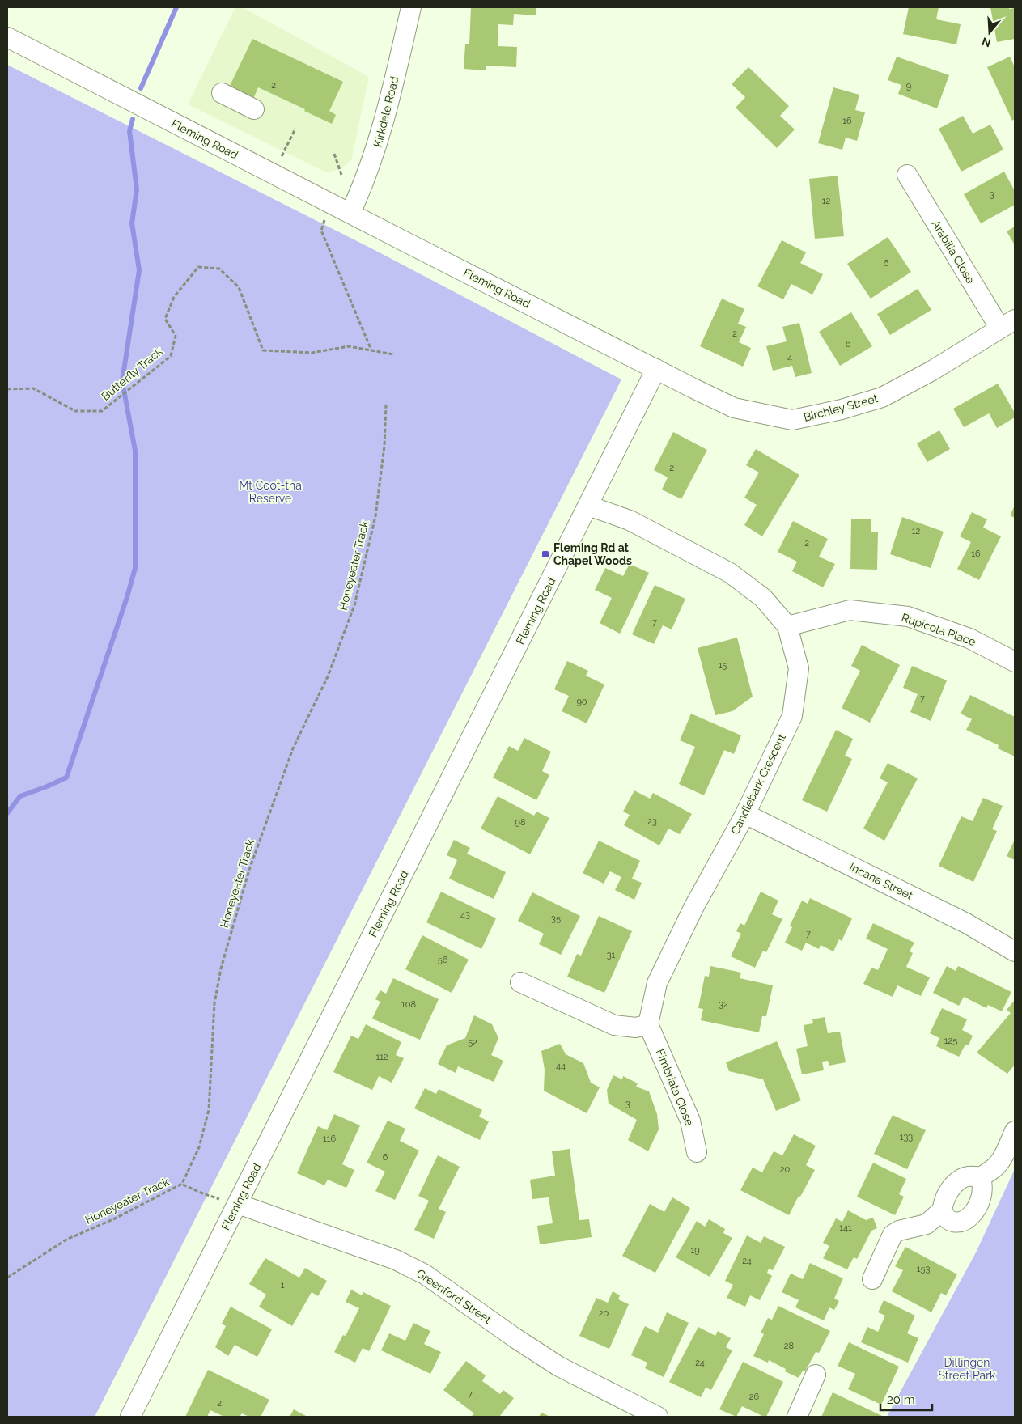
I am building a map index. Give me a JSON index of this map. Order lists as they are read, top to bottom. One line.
{"streets":{"street":["Kirkdale Road","Fleming Road","Arabilia Close","Birchley Street","Rupicola Place","Candlebark Crescent","Incana Street","Fimbriata Close","Greenford Street"],"path":["Butterfly Track","Honeyeater Track"]},"crossings":[["Kirkdale Road","Fleming Road"],["Fleming Road","Birchley Street"],["Fleming Road","Candlebark Crescent"],["Fleming Road","Greenford Street"],["Arabilia Close","Birchley Street"],["Rupicola Place","Candlebark Crescent"],["Candlebark Crescent","Incana Street"],["Candlebark Crescent","Fimbriata Close"]],"parks":["Mt Coot-tha Reserve","Dillingen Street Park"],"places":{"transit":["Fleming Rd at Chapel Woods"]},"house_numbers":["2","9","16","3","12","6","2","6","4","2","12","2","16","7","15","7","90","23","98","43","35","7","31","56","108","32","125","52","112","44","3","133","116","6","20","141","19","24","153","1","20","28","24","7","26","2"],"scale_bar":"20 m","north":"bottom"}
